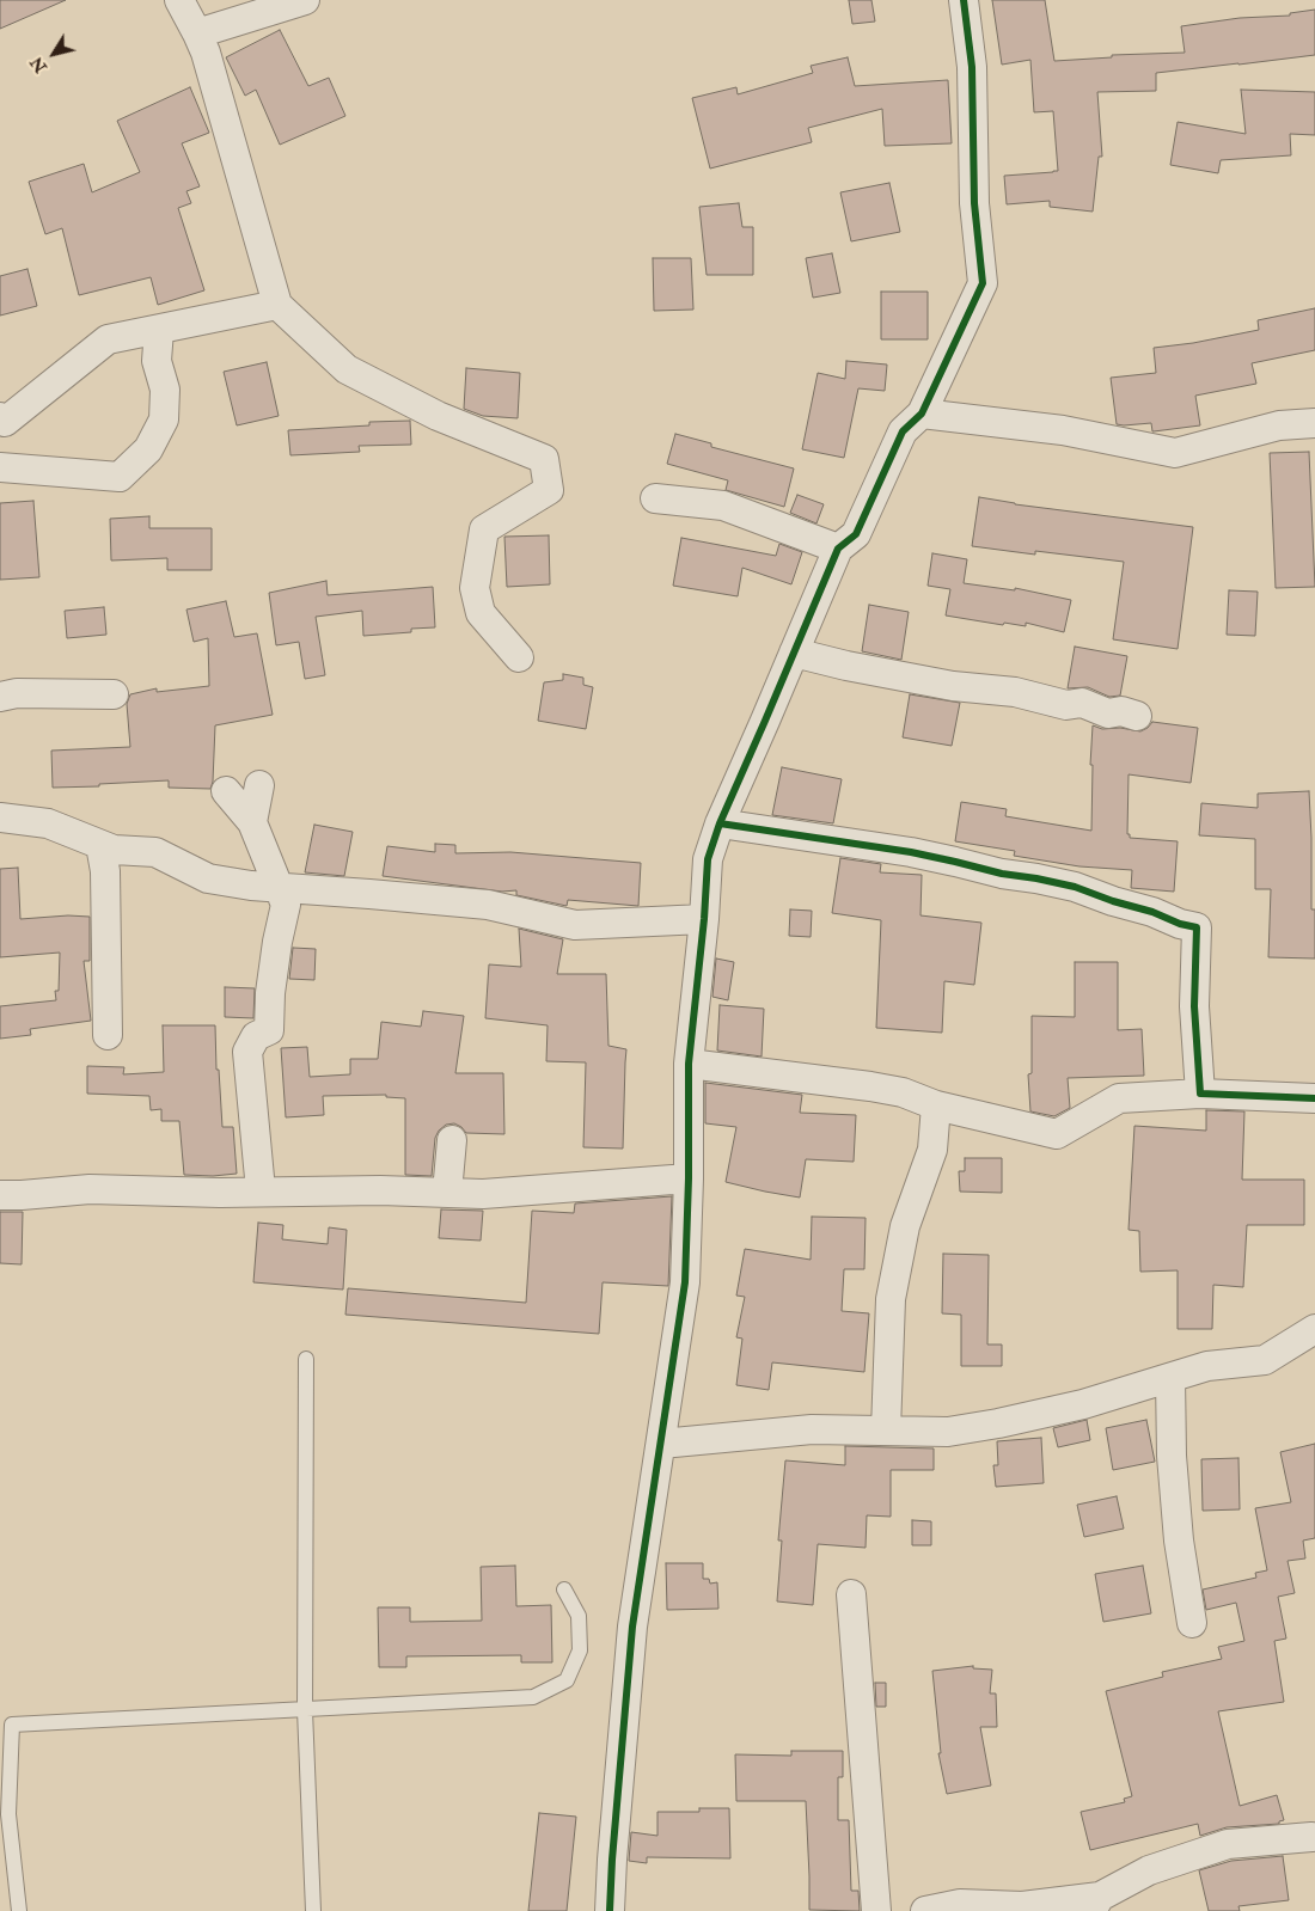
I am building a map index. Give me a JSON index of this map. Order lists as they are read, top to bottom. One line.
{"north":"bottom left"}
